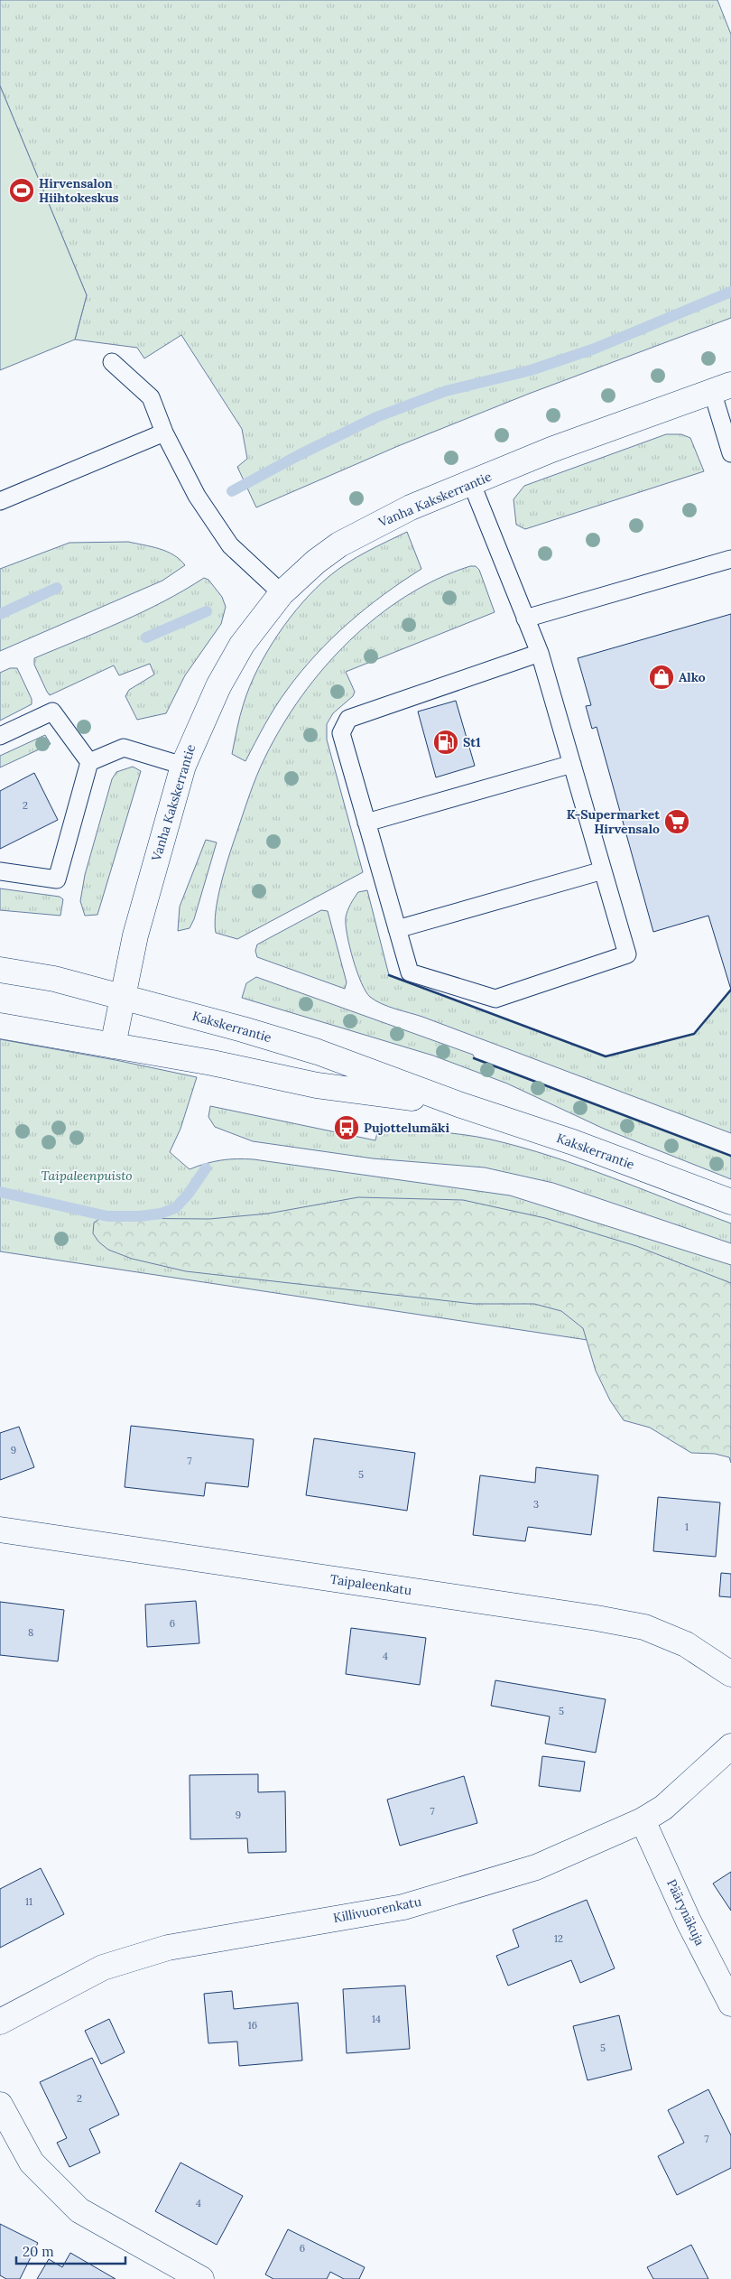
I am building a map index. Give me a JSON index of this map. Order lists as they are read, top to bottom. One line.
{"streets":{"street":["Vanha Kakskerrantie","Kakskerrantie","Taipaleenkatu","Killivuorenkatu","Päärynäkuja"]},"crossings":[["Vanha Kakskerrantie","Kakskerrantie"],["Killivuorenkatu","Päärynäkuja"]],"parks":["Taipaleenpuisto"],"places":{"sports":["Hirvensalon Hiihtokeskus"],"shop":["Alko"],"fuel station":["St1"],"supermarket":["K-Supermarket Hirvensalo"],"bus stop":["Pujottelumäki"]},"house_numbers":["2","9","7","5","3","1","6","8","4","5","7","9","11","12","14","16","5","2","7","4","6"],"scale_bar":"20 m"}
